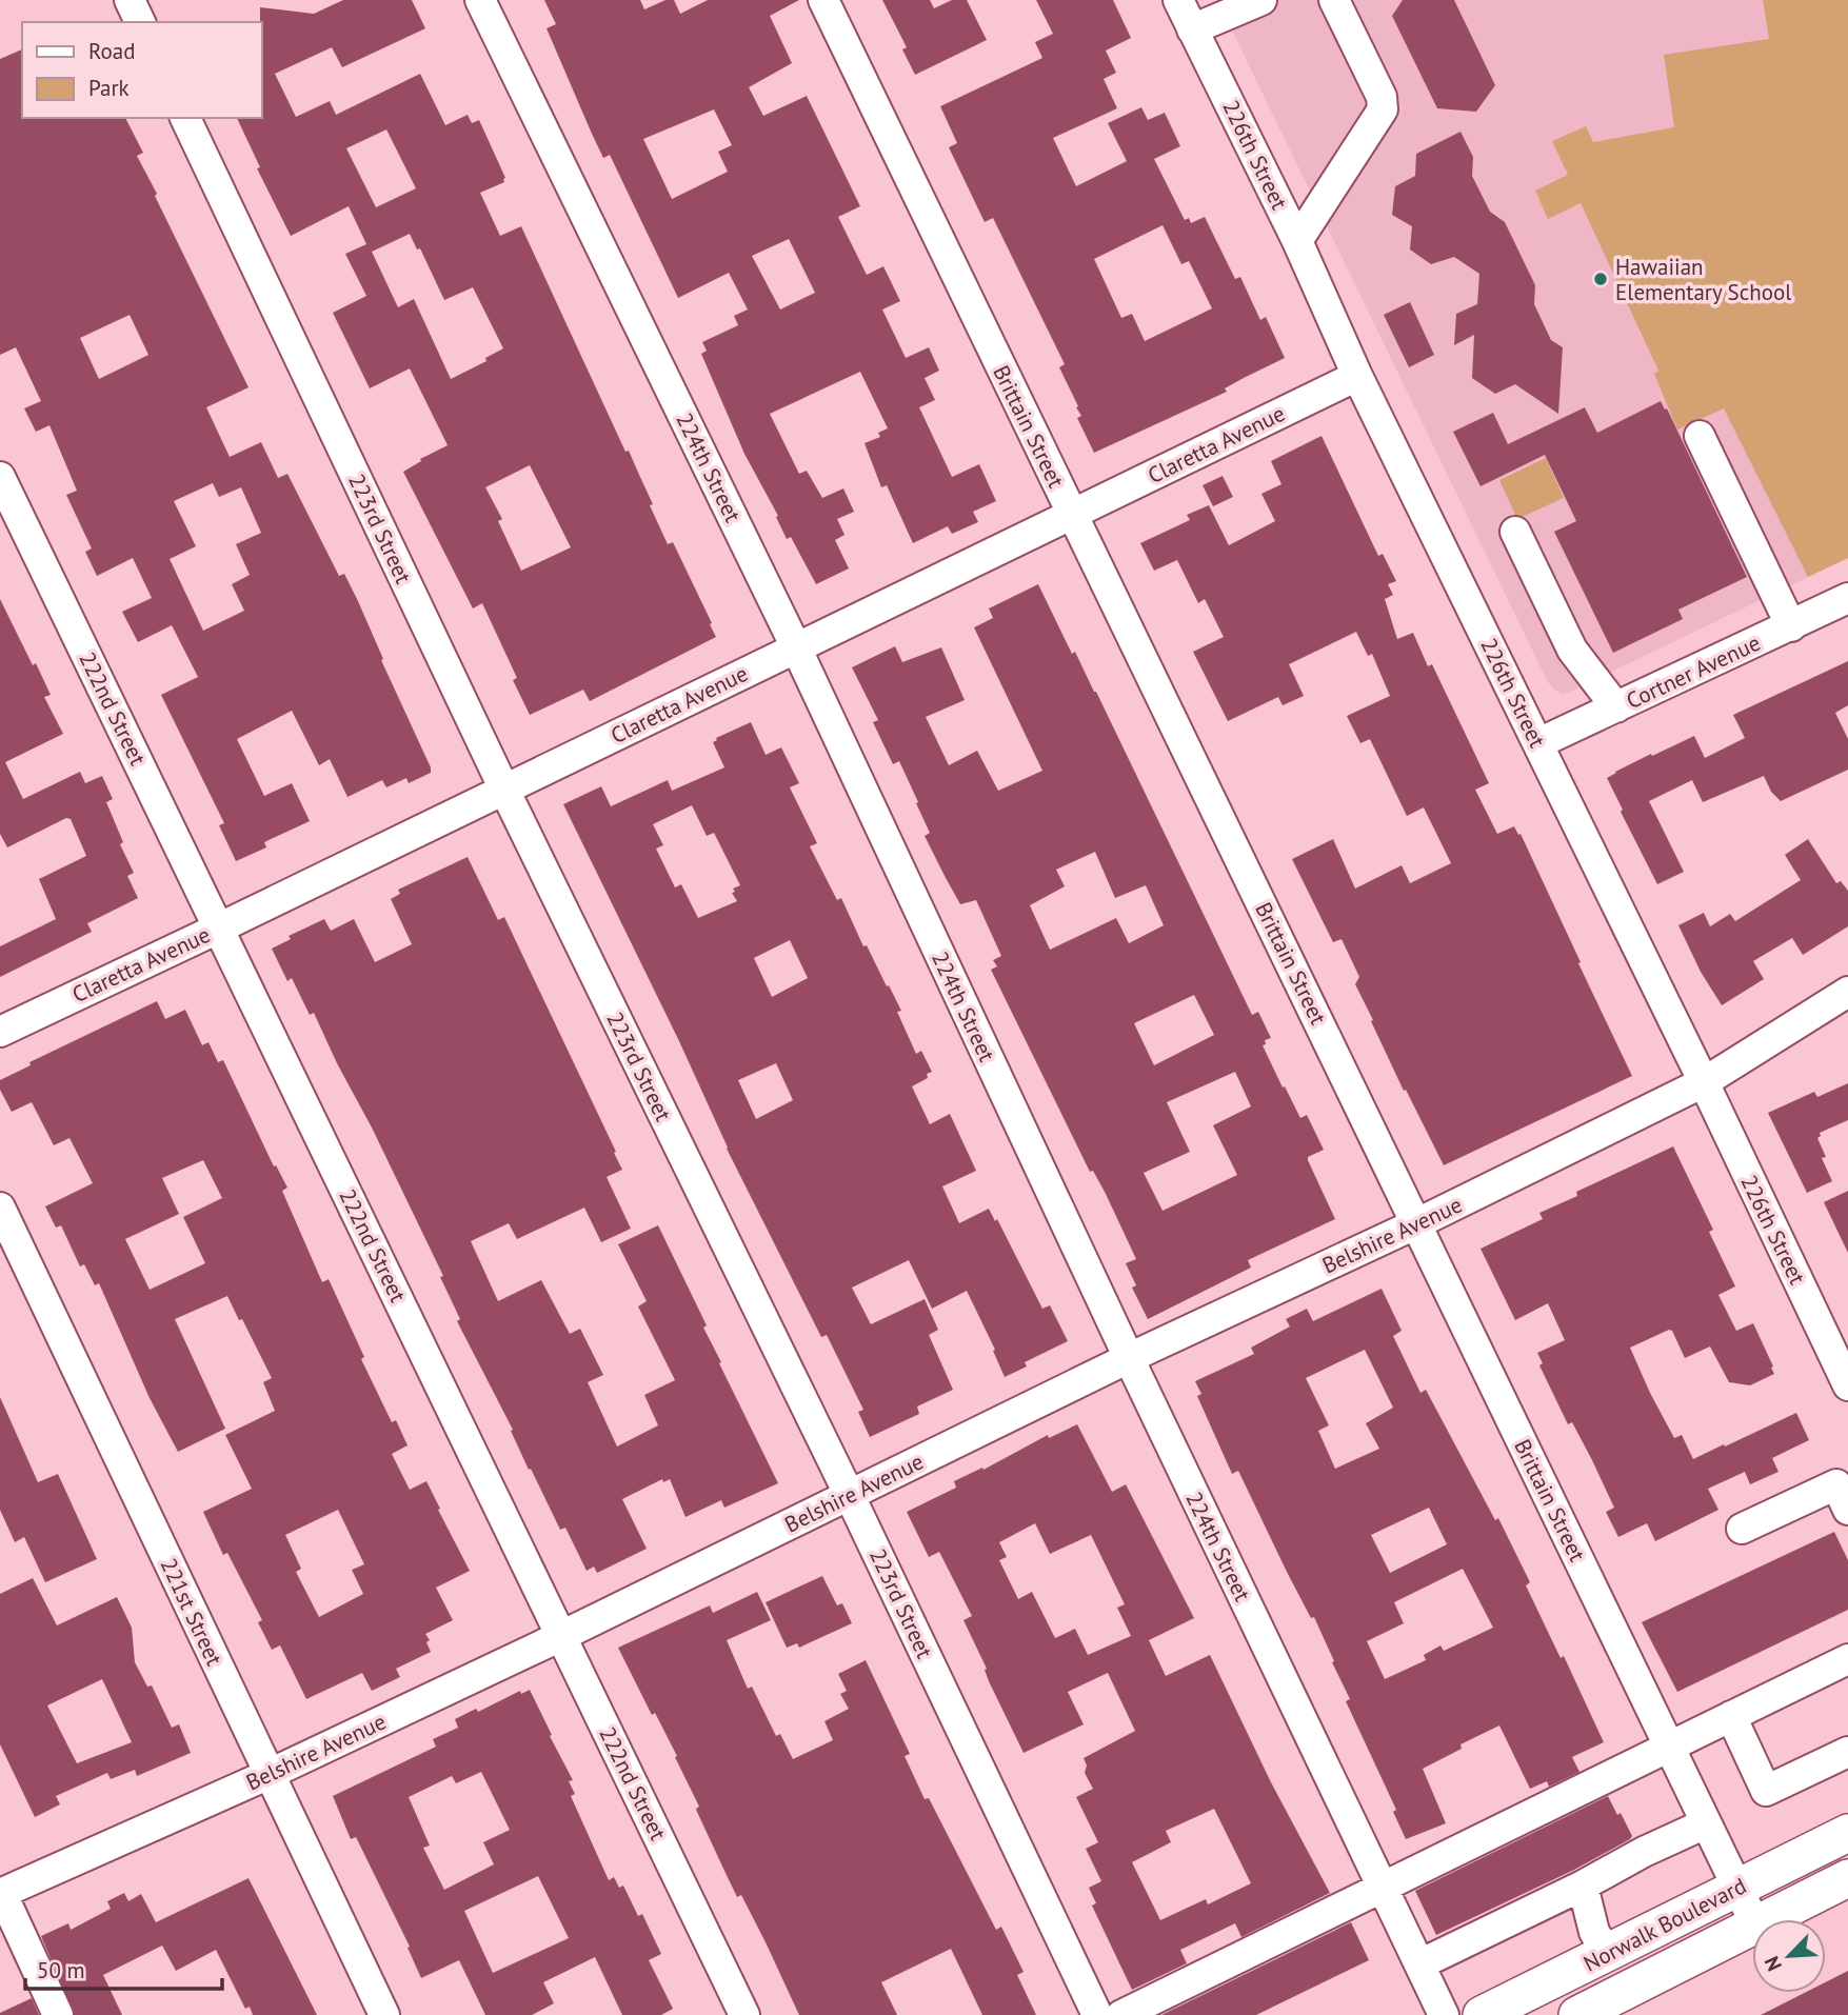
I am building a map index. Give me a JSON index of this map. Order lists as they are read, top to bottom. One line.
{"streets":{"main road":["Norwalk Boulevard"],"street":["226th Street","Brittain Street","Claretta Avenue","224th Street","223rd Street","Cortner Avenue","222nd Street","Belshire Avenue","221st Street"]},"crossings":[["226th Street","Claretta Avenue"],["226th Street","Cortner Avenue"],["226th Street","Belshire Avenue"],["Brittain Street","Claretta Avenue"],["Brittain Street","Belshire Avenue"],["Brittain Street","Norwalk Boulevard"],["Claretta Avenue","224th Street"],["Claretta Avenue","223rd Street"],["Claretta Avenue","222nd Street"],["224th Street","Belshire Avenue"],["223rd Street","Belshire Avenue"],["222nd Street","Belshire Avenue"],["Belshire Avenue","221st Street"]],"places":["Hawaiian Elementary School"],"legend":["Road","Park"],"scale_bar":"50 m","north":"bottom left"}
